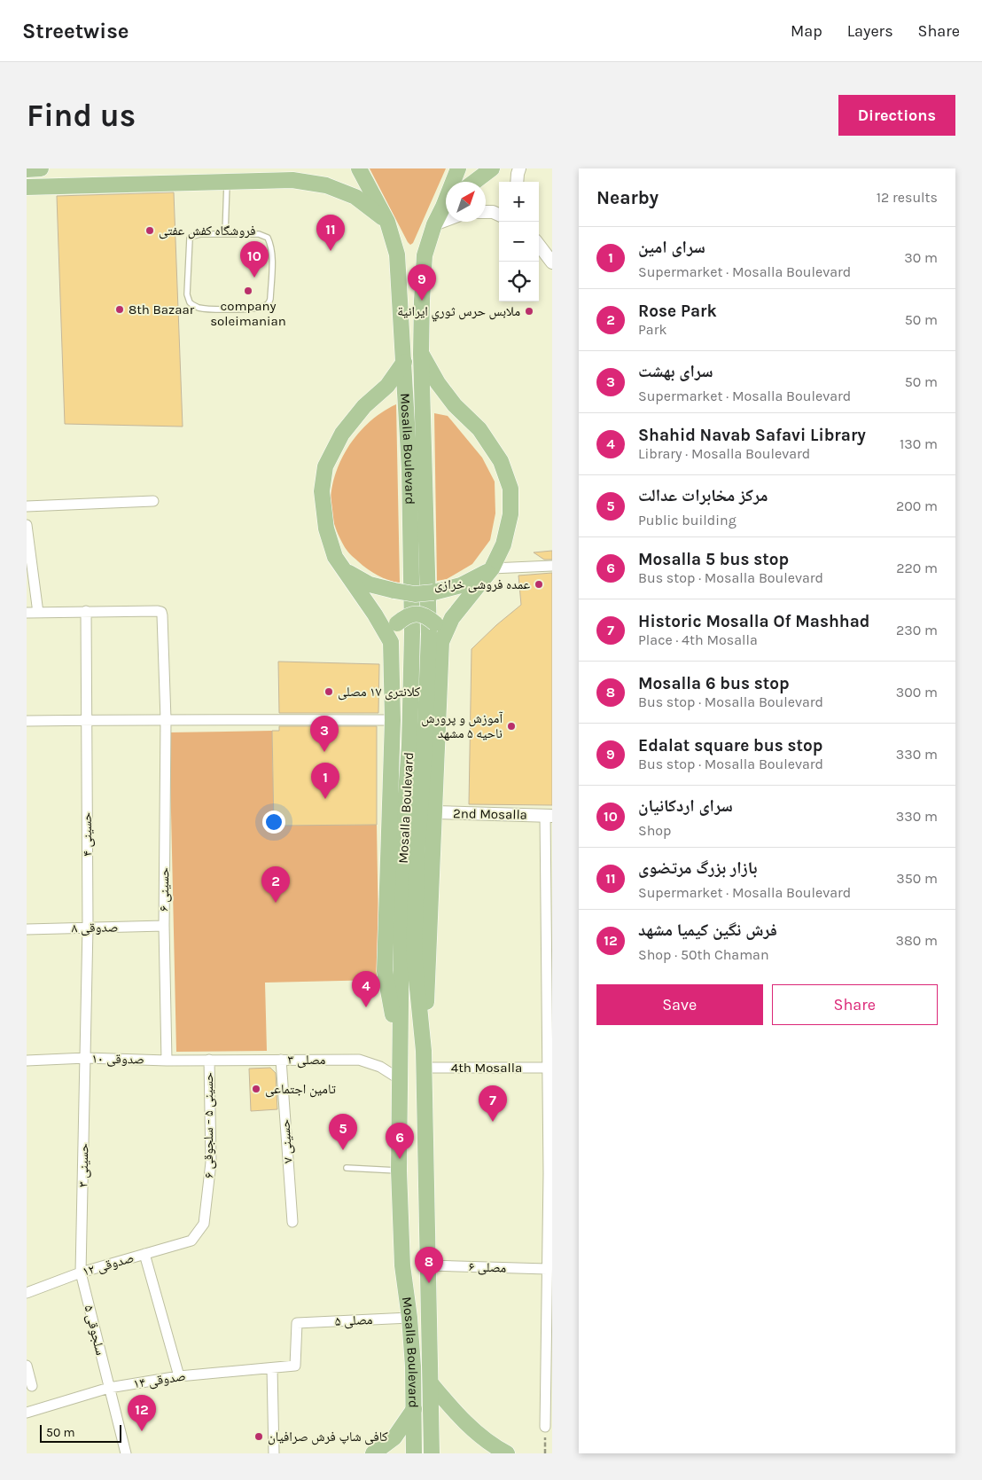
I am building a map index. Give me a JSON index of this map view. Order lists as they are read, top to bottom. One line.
{"streets":{"main road":["Mosalla Boulevard"],"street":["2nd Mosalla","حسینی ۴","حسینی ۶","صدوقی ۸","صدوقی ۱۰","مصلی ۳","4th Mosalla","حسینی ۵ - سلجوقی ۶","حسینی ۷","حسینی ۳","صدوقی ۱۲","مصلی ۶","مصلی ۵","سلجوقی ۵","صدوقی ۱۴"]},"crossings":[["Mosalla Boulevard","مصلی ۳"],["Mosalla Boulevard","4th Mosalla"],["Mosalla Boulevard","مصلی ۶"],["Mosalla Boulevard","مصلی ۵"],["حسینی ۴","حسینی ۶"],["حسینی ۴","صدوقی ۸"],["حسینی ۴","صدوقی ۱۰"],["حسینی ۴","حسینی ۳"],["حسینی ۶","صدوقی ۸"],["حسینی ۶","صدوقی ۱۰"],["صدوقی ۱۰","مصلی ۳"],["صدوقی ۱۰","حسینی ۵ - سلجوقی ۶"],["صدوقی ۱۰","حسینی ۳"],["مصلی ۳","حسینی ۵ - سلجوقی ۶"],["مصلی ۳","حسینی ۷"],["حسینی ۵ - سلجوقی ۶","صدوقی ۱۲"],["حسینی ۳","صدوقی ۱۲"],["حسینی ۳","سلجوقی ۵"],["صدوقی ۱۲","سلجوقی ۵"],["مصلی ۵","صدوقی ۱۴"],["سلجوقی ۵","صدوقی ۱۴"]],"places":["فروشگاه کفش عفتی","company soleimanian","8th Bazaar","ملابس حرس ثوري ايرانية","عمده فروشی خرازی","کلانتری ۱۷ مصلی","آموزش و پرورش ناحیه ۵ مشهد","تامین اجتماعی","کافی شاپ فرش صرافیان"],"scale_bar":"50 m","north":"top right","page":{"header":"Streetwise","nav":["Map","Layers","Share"],"buttons":["Directions",["Save","Share"]],"title":"Find us","heading":["Nearby","12 results"],"map_buttons":["+","−"],"pins":["11","10","9","3","1","2","4","7","5","6","8","12"],"list":[{"mark":"1","name":"سرای امین","note":"Supermarket · Mosalla Boulevard","value":"30 m"},{"mark":"2","name":"Rose Park","note":"Park","value":"50 m"},{"mark":"3","name":"سرای بهشت","note":"Supermarket · Mosalla Boulevard","value":"50 m"},{"mark":"4","name":"Shahid Navab Safavi Library","note":"Library · Mosalla Boulevard","value":"130 m"},{"mark":"5","name":"مرکز مخابرات عدالت","note":"Public building","value":"200 m"},{"mark":"6","name":"Mosalla 5 bus stop","note":"Bus stop · Mosalla Boulevard","value":"220 m"},{"mark":"7","name":"Historic Mosalla Of Mashhad","note":"Place · 4th Mosalla","value":"230 m"},{"mark":"8","name":"Mosalla 6 bus stop","note":"Bus stop · Mosalla Boulevard","value":"300 m"},{"mark":"9","name":"Edalat square bus stop","note":"Bus stop · Mosalla Boulevard","value":"330 m"},{"mark":"10","name":"سرای اردکانیان","note":"Shop","value":"330 m"},{"mark":"11","name":"بازار بزرگ مرتضوی","note":"Supermarket · Mosalla Boulevard","value":"350 m"},{"mark":"12","name":"فرش نگین کیمیا مشهد","note":"Shop · 50th Chaman","value":"380 m"}],"scale":"50 m"}}
